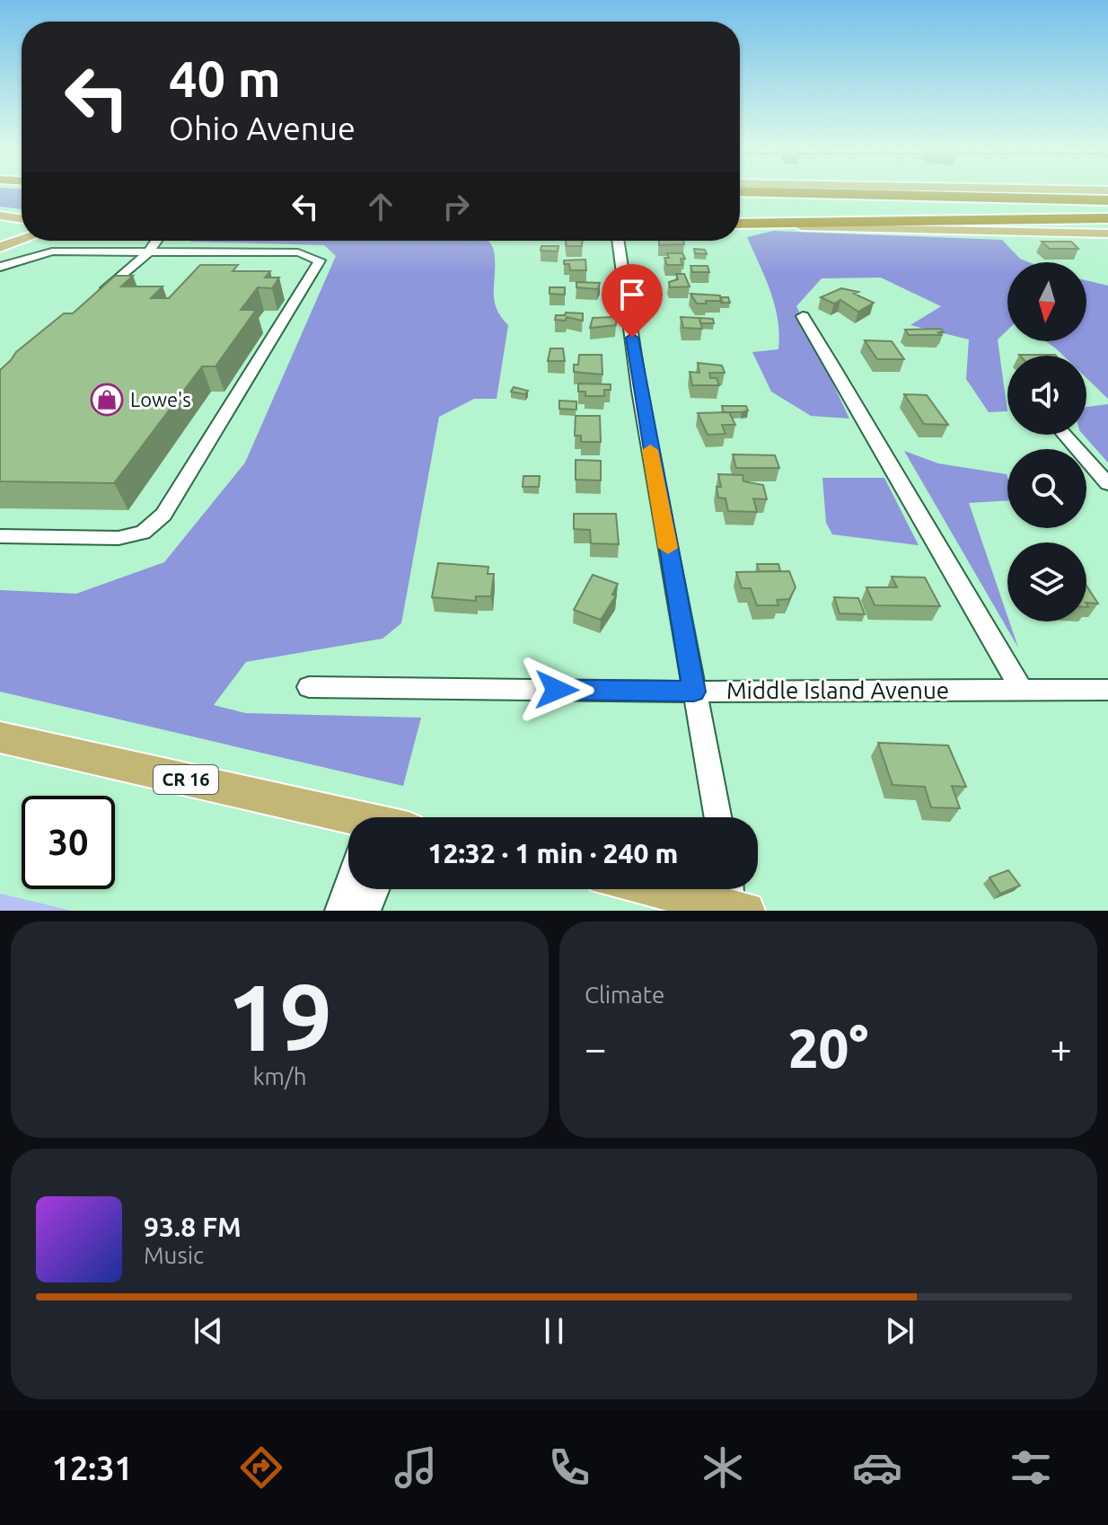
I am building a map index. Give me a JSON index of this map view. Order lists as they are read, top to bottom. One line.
{"streets":{"main road":["CR 16"],"street":["Middle Island Avenue"]},"places":{"shop":["Lowe's"]},"north":"bottom","page":{"turn":["40 m","Ohio Avenue"],"limit":"30","trip":"12:32 · 1 min · 240 m","tile":[["19","km/h"],"Climate"],"heat":["−","20°","+"],"song":["93.8 FM","Music"],"tabs":"12:31"}}
